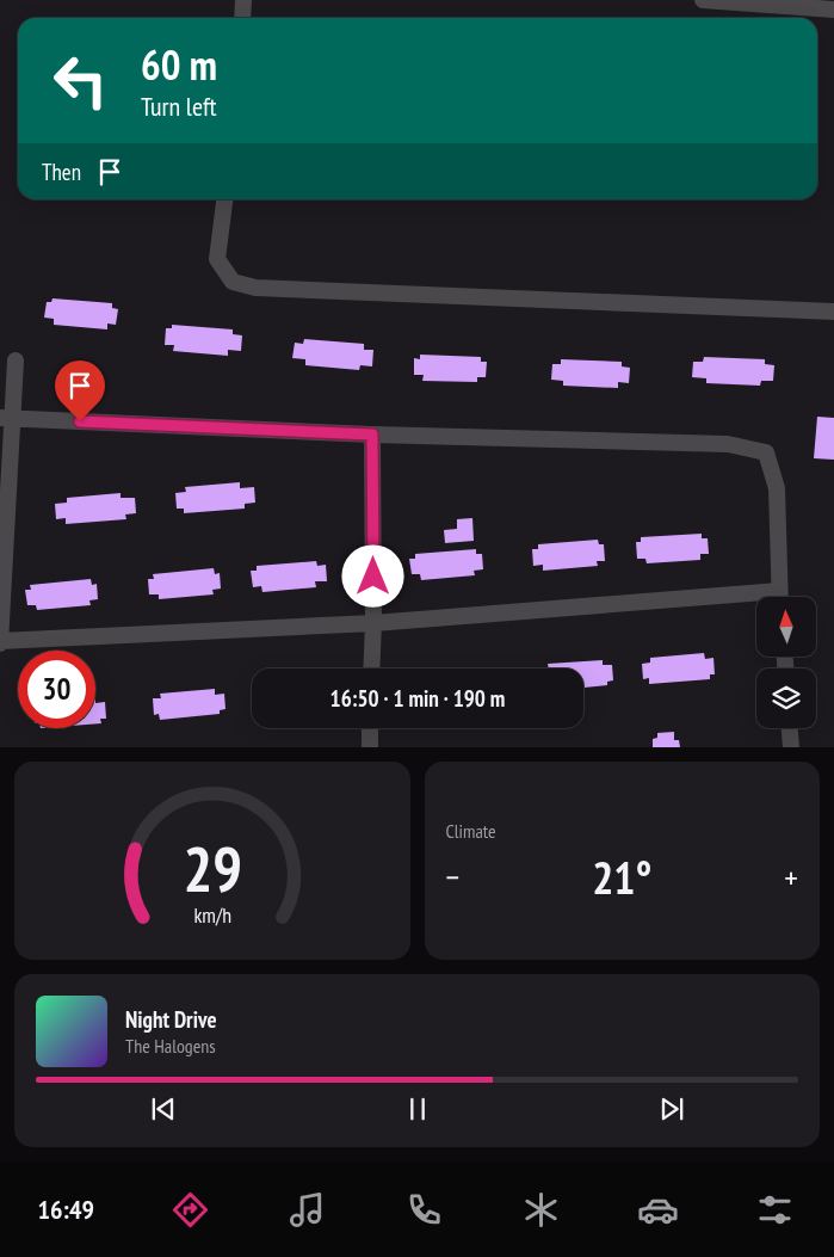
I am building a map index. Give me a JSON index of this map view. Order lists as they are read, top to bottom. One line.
{"north":"top","page":{"turn":["60 m","Turn left"],"then":"Then","limit":"30","trip":"16:50 · 1 min · 190 m","tile":"Climate","heat":["−","21°","+"],"song":["Night Drive","The Halogens"],"tabs":"16:49","gauge":["29","km/h"]}}
